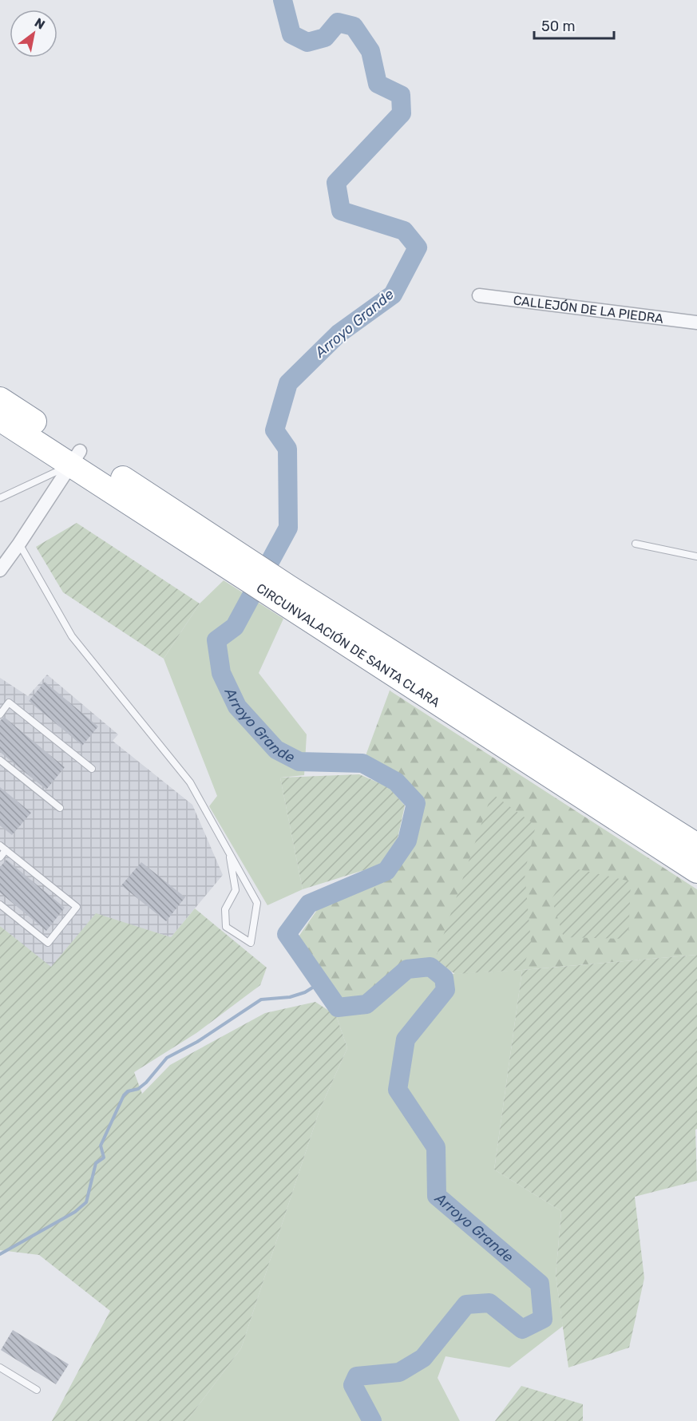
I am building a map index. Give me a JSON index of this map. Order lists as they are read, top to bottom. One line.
{"streets":{"highway":["CIRCUNVALACIÓN DE SANTA CLARA"],"street":["CALLEJÓN DE LA PIEDRA"]},"water":["Arroyo Grande"],"scale_bar":"50 m","north":"top right"}
